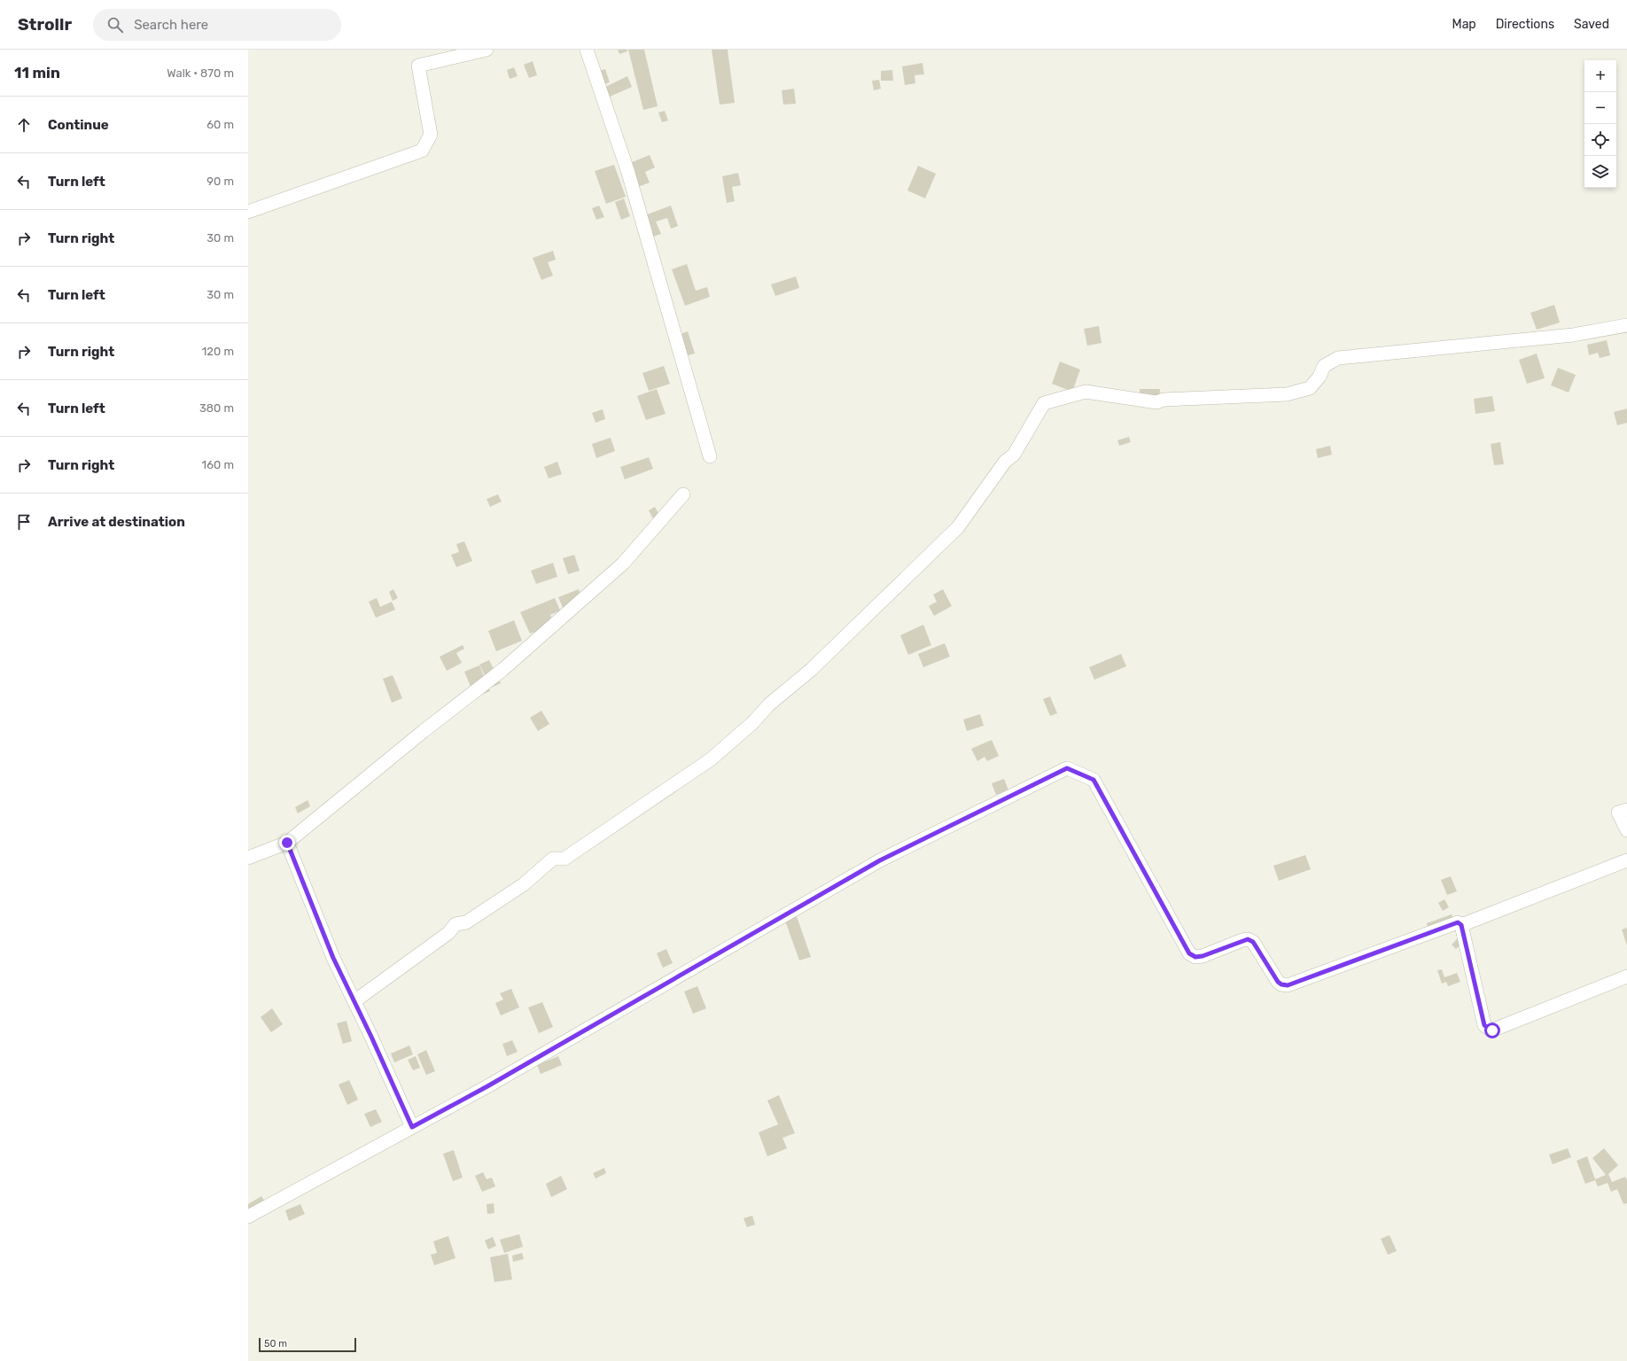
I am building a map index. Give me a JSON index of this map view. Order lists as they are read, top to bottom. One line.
{"scale_bar":"50 m","page":{"header":"Strollr","search":"Search here","nav":["Map","Directions","Saved"],"heading":["11 min","Walk · 870 m"],"map_buttons":["+","−"],"list":[["Continue","60 m"],["Turn left","90 m"],["Turn right","30 m"],["Turn left","30 m"],["Turn right","120 m"],["Turn left","380 m"],["Turn right","160 m"],"Arrive at destination"],"scale":"50 m"}}
